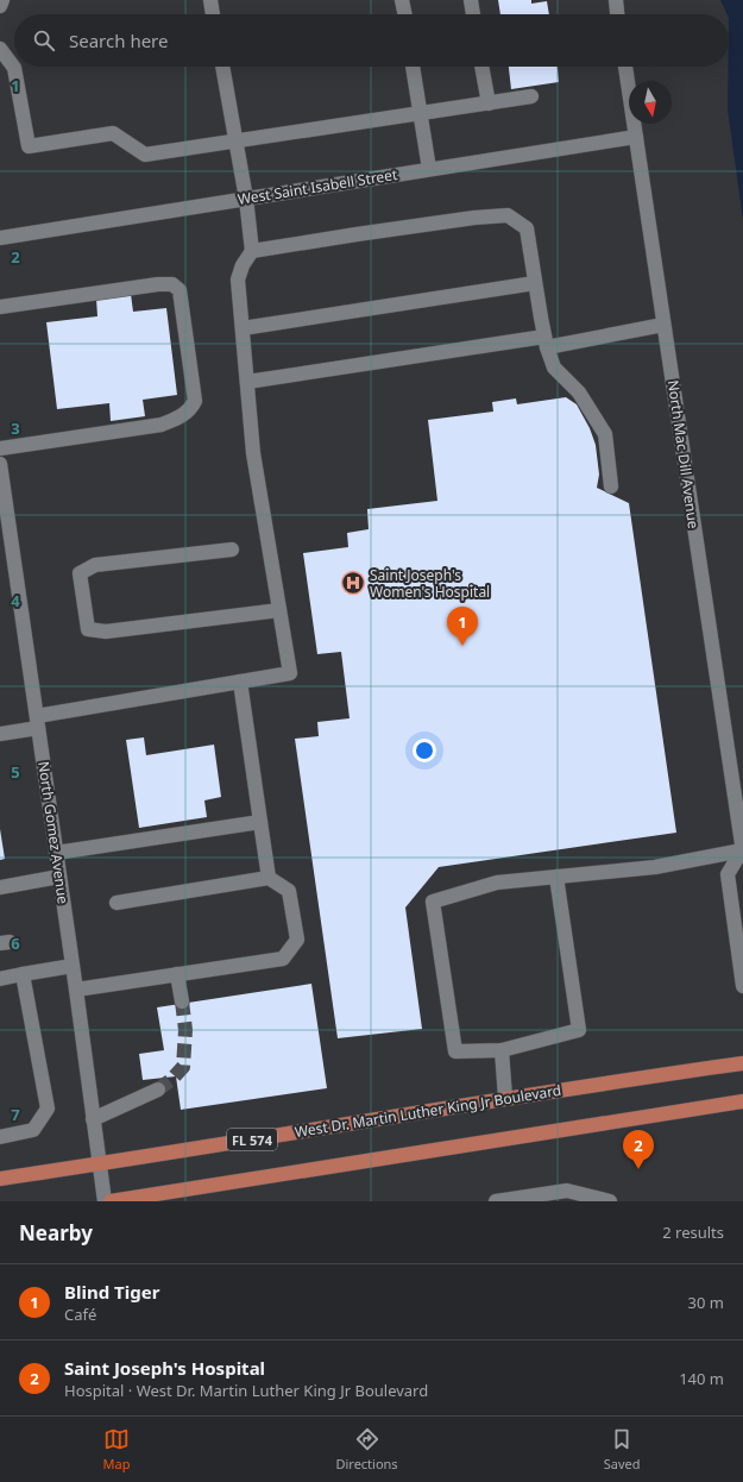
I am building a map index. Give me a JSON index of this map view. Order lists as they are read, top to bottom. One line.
{"streets":{"main road":["West Dr. Martin Luther King Jr Boulevard","FL 574"],"street":["West Saint Isabell Street","North Mac Dill Avenue","North Gomez Avenue"]},"crossings":[["West Saint Isabell Street","North Mac Dill Avenue"],["North Gomez Avenue","West Dr. Martin Luther King Jr Boulevard"]],"places":{"hospital":["Saint Joseph's Women's Hospital"]},"north":"bottom","page":{"search":"Search here","pins":["1","2"],"heading":["Nearby","2 results"],"list":[{"mark":"1","name":"Blind Tiger","note":"Café","value":"30 m"},{"mark":"2","name":"Saint Joseph's Hospital","note":"Hospital · West Dr. Martin Luther King Jr Boulevard","value":"140 m"}],"nav":["Map","Directions","Saved"]},"grid":{"rows":["1","2","3","4","5","6","7"]}}
